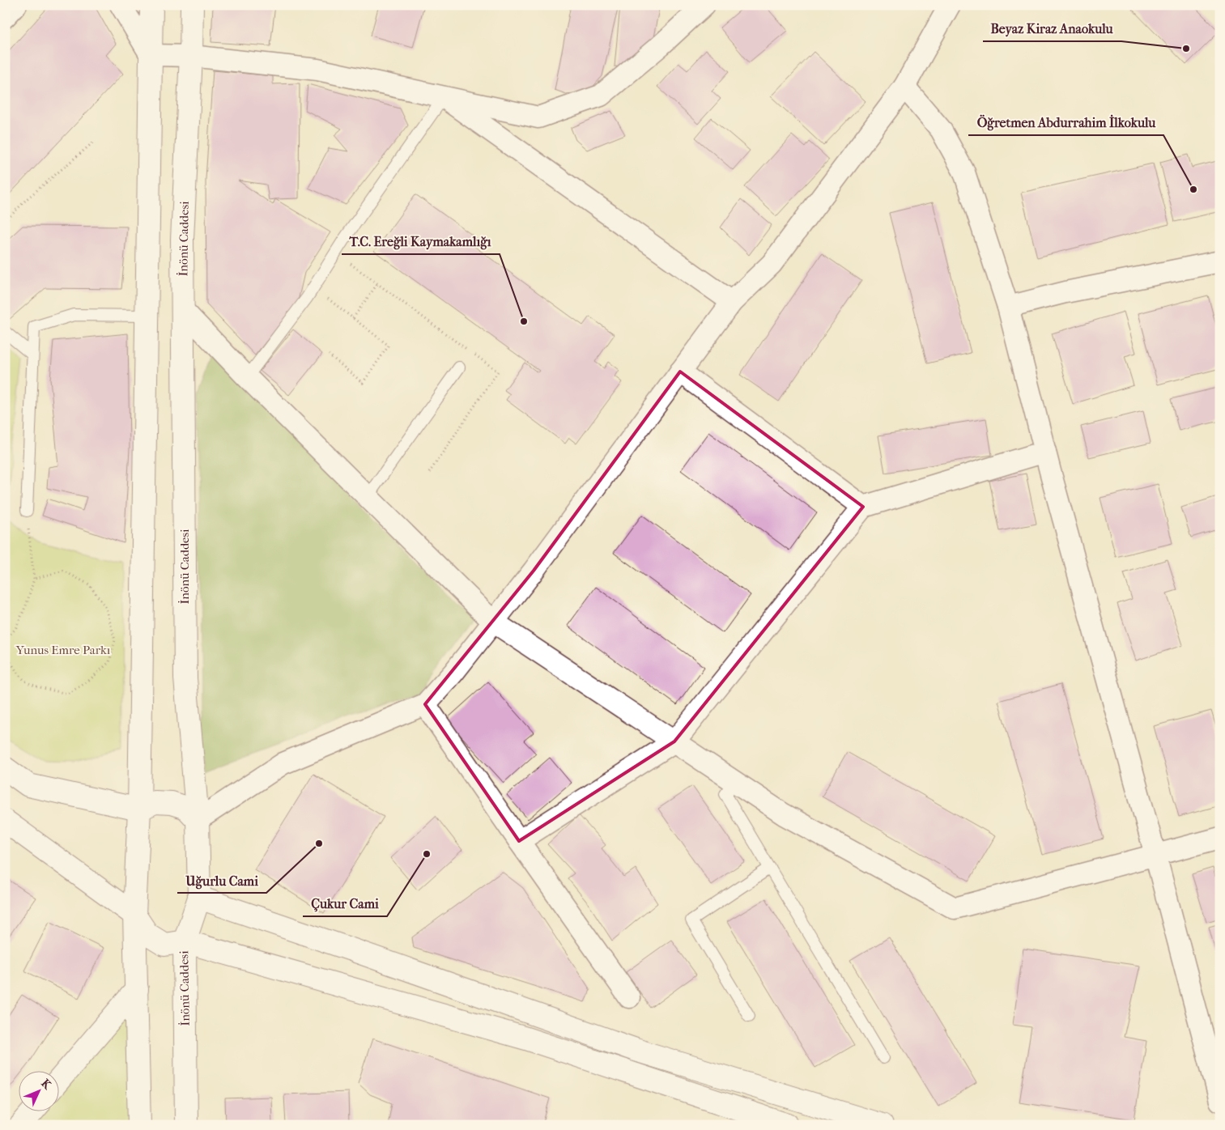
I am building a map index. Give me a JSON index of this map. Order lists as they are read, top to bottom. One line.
{"streets":{"main road":["İnönü Caddesi"]},"parks":["Yunus Emre Parkı"],"places":["Beyaz Kiraz Anaokulu","Öğretmen Abdurrahim İlkokulu","T.C. Ereğli Kaymakamlığı","Uğurlu Cami","Çukur Cami"],"north":"top right"}
